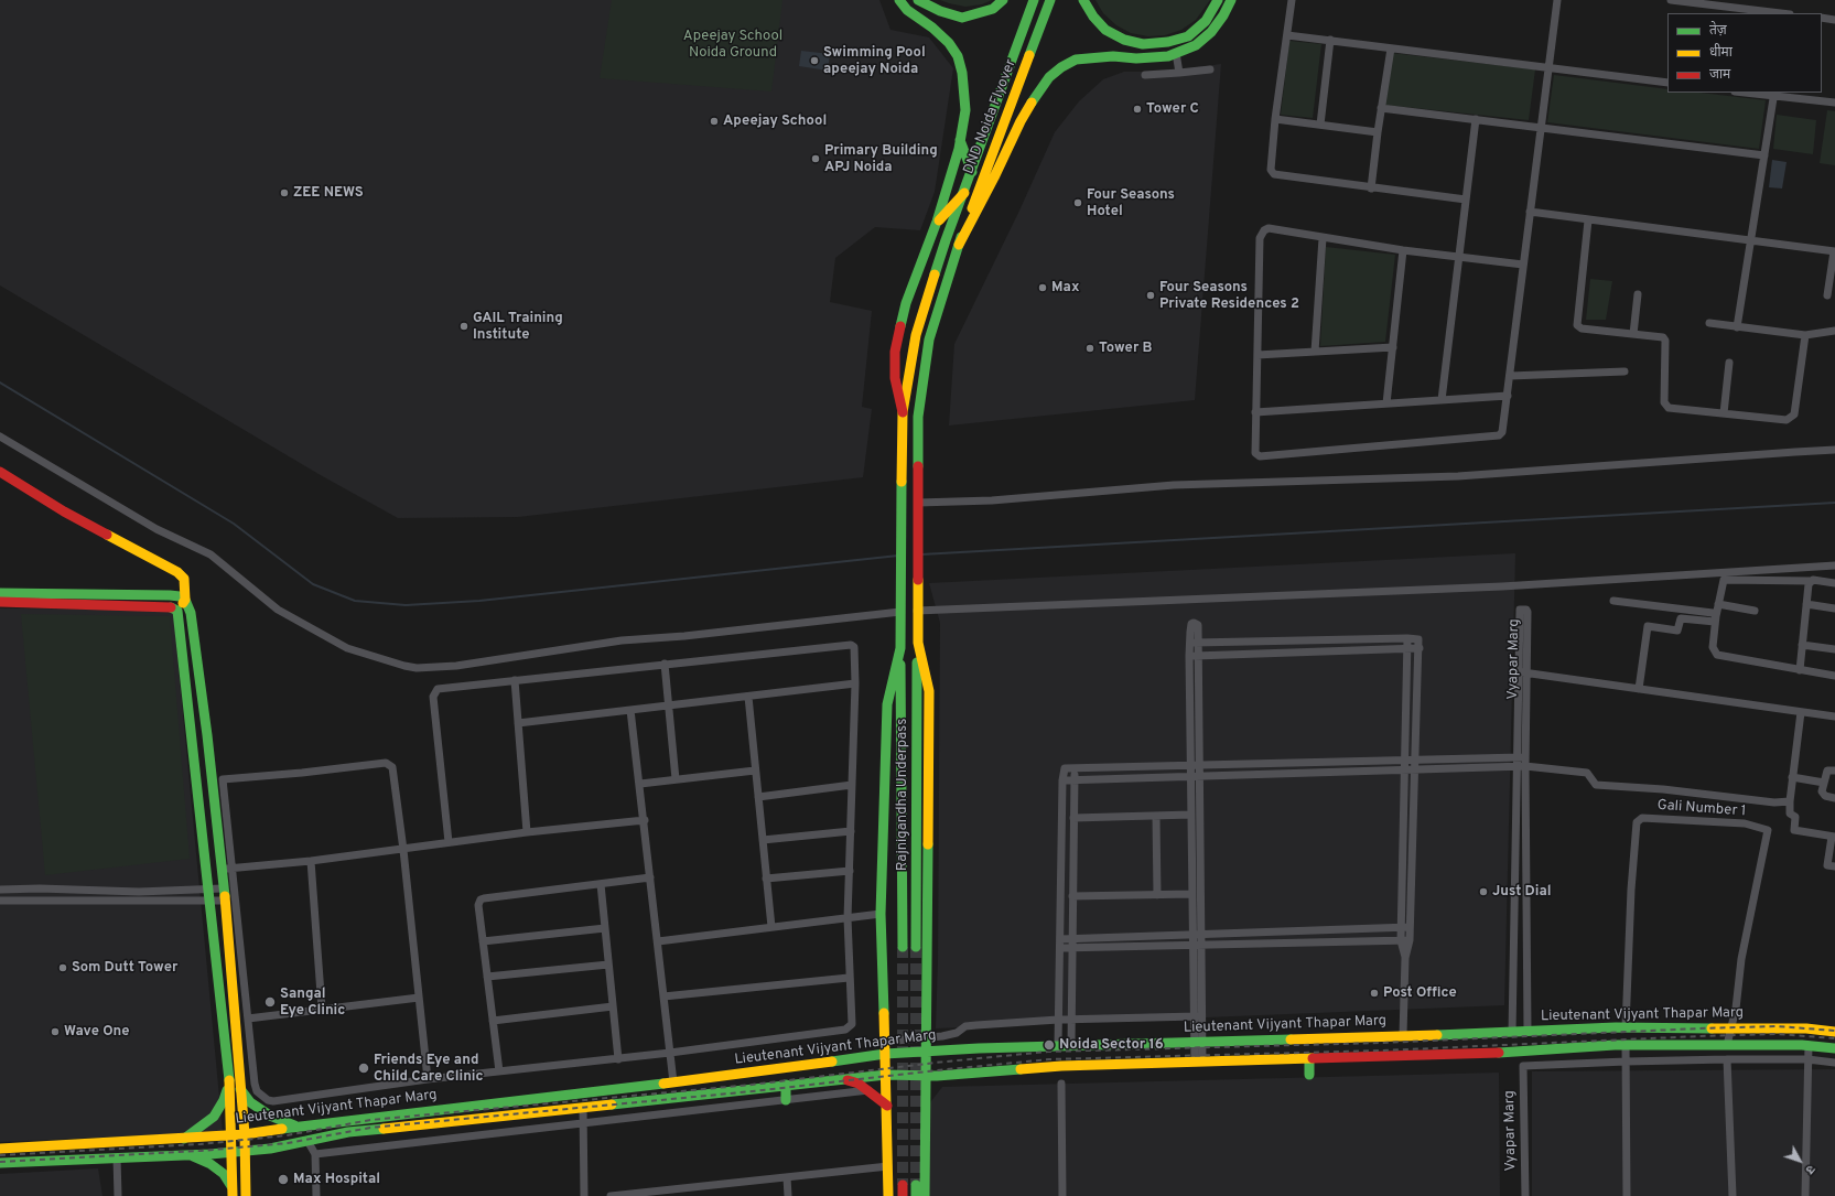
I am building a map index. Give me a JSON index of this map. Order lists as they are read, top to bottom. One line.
{"streets":{"main road":["DND Noida Flyover","Rajnigandha Underpass","Lieutenant Vijyant Thapar Marg"],"street":["Vyapar Marg","Gali Number 1"]},"crossings":[["Vyapar Marg","Lieutenant Vijyant Thapar Marg"],["Gali Number 1","Lieutenant Vijyant Thapar Marg"]],"parks":["Apeejay School Noida Ground"],"places":["Swimming Pool apeejay Noida","Tower C","Apeejay School","Primary Building APJ Noida","ZEE NEWS","Four Seasons Hotel","Max","Four Seasons Private Residences 2","GAIL Training Institute","Tower B","Just Dial","Som Dutt Tower","Post Office","Sangal Eye Clinic","Wave One","Noida Sector 16","Friends Eye and Child Care Clinic","Max Hospital"],"legend":["तेज़","धीमा","जाम"],"north":"bottom right"}
